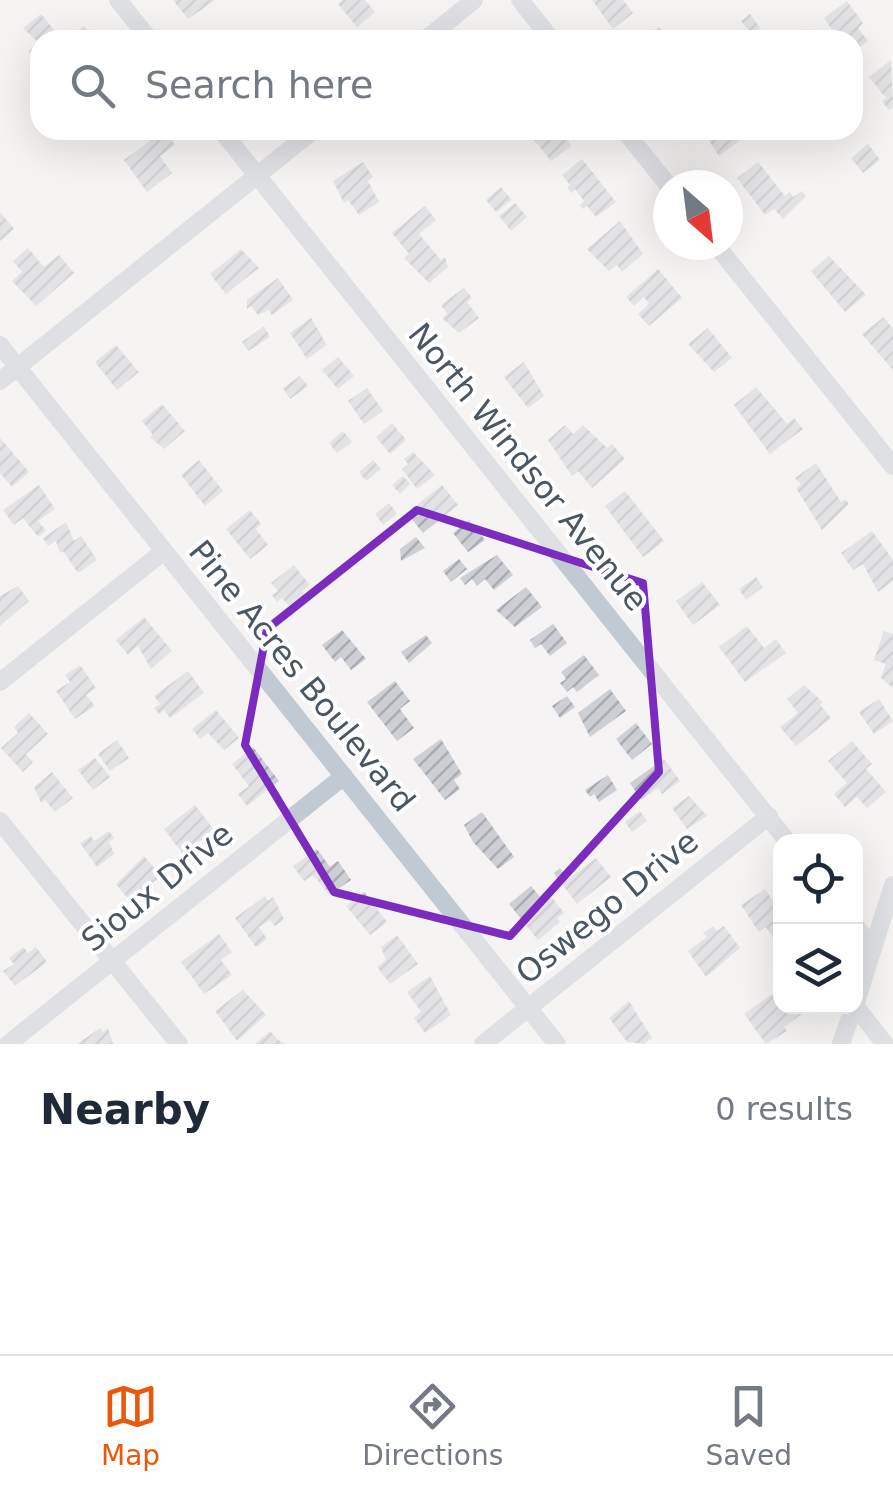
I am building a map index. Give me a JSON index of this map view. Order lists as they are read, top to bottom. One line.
{"streets":{"street":["North Windsor Avenue","Pine Acres Boulevard","Sioux Drive","Oswego Drive"]},"crossings":[["North Windsor Avenue","Oswego Drive"],["Pine Acres Boulevard","Sioux Drive"],["Pine Acres Boulevard","Oswego Drive"]],"north":"bottom right","page":{"search":"Search here","heading":["Nearby","0 results"],"nav":["Map","Directions","Saved"]}}
